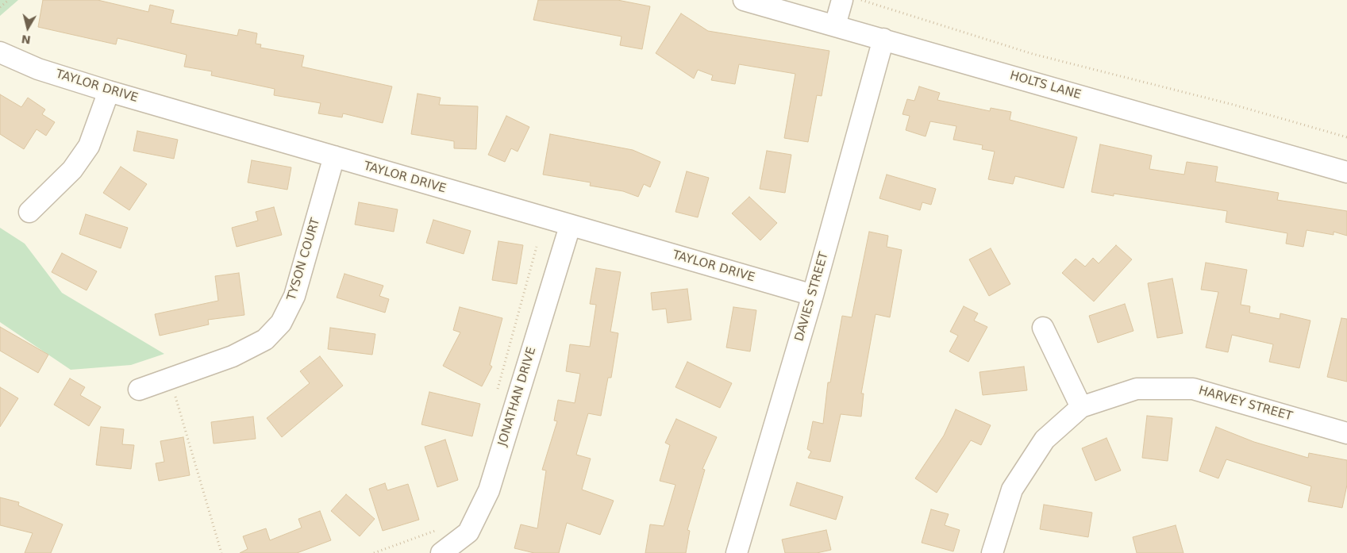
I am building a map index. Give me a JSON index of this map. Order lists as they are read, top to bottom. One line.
{"streets":{"street":["HOLTS LANE","TAYLOR DRIVE","TYSON COURT","DAVIES STREET","JONATHAN DRIVE","HARVEY STREET"]},"crossings":[["HOLTS LANE","DAVIES STREET"],["TAYLOR DRIVE","TYSON COURT"],["TAYLOR DRIVE","DAVIES STREET"],["TAYLOR DRIVE","JONATHAN DRIVE"]],"north":"bottom"}
